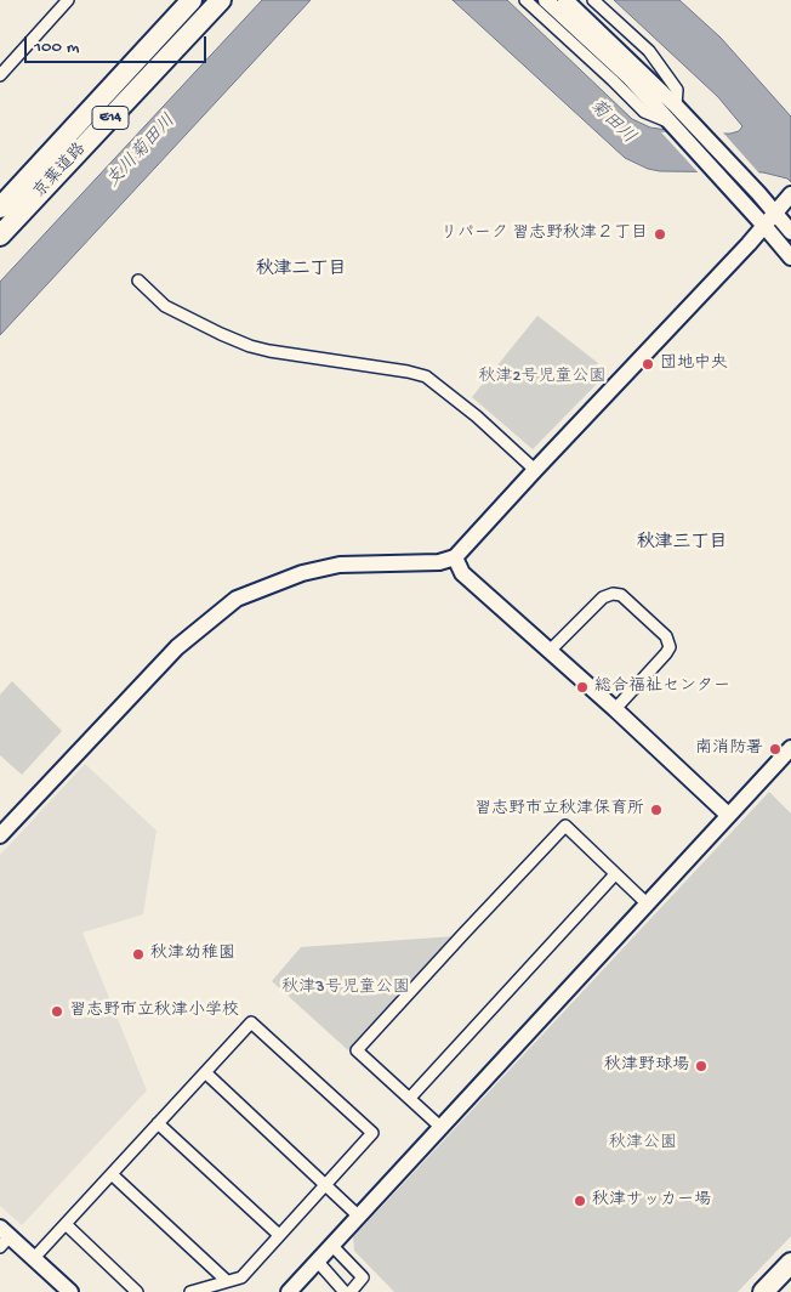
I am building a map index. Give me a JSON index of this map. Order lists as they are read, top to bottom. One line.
{"streets":{"highway":["E14","京葉道路"]},"districts":["秋津二丁目","秋津三丁目"],"water":["菊田川","支川菊田川"],"parks":["秋津2号児童公園","秋津3号児童公園","秋津公園"],"places":["リパーク 習志野秋津２丁目","団地中央","総合福祉センター","南消防署","習志野市立秋津保育所","秋津幼稚園","習志野市立秋津小学校","秋津野球場","秋津サッカー場"],"scale_bar":"100 m"}
